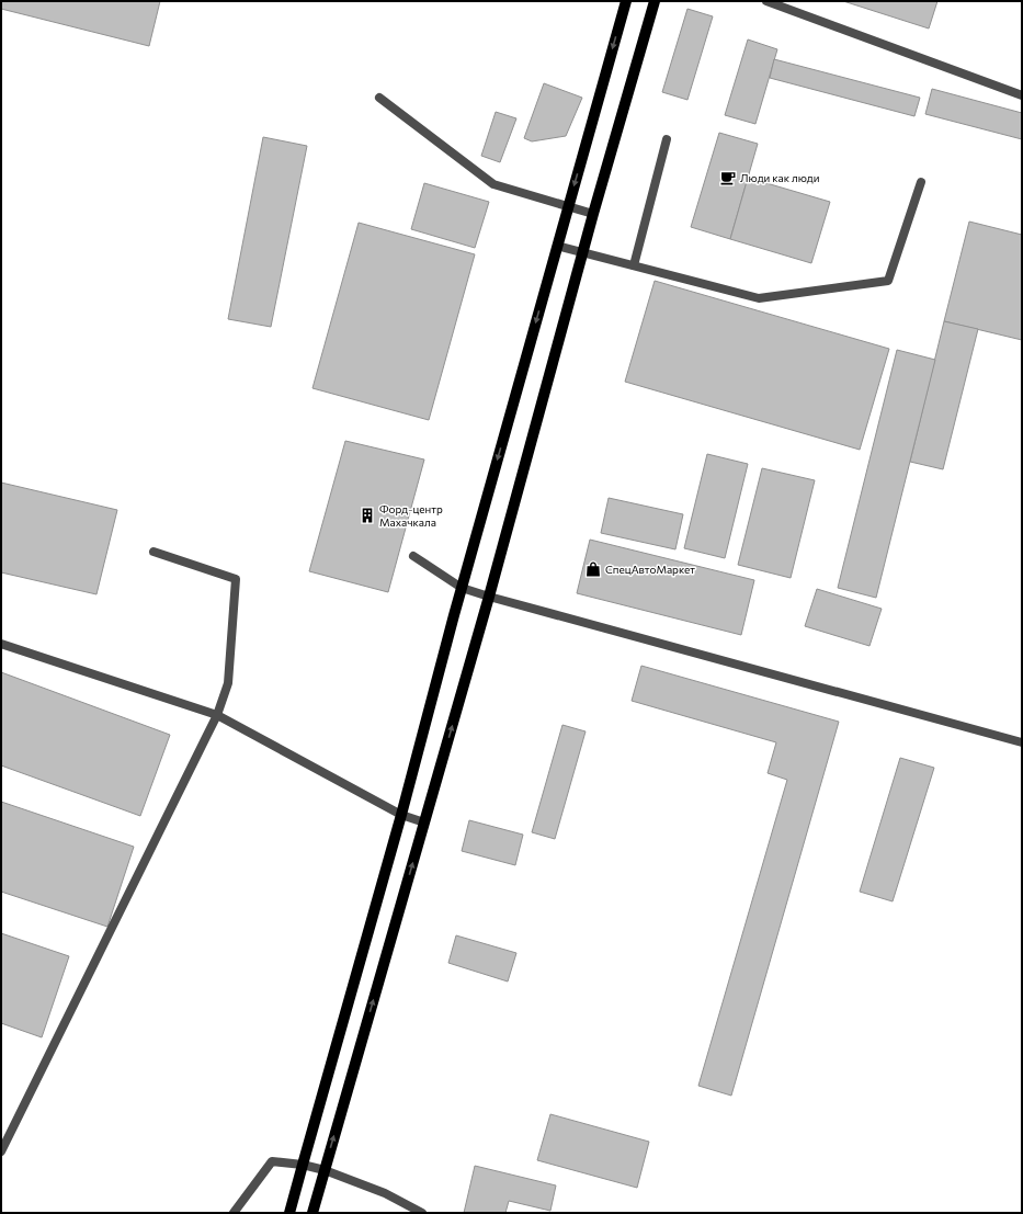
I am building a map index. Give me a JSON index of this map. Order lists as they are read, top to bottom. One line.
{"places":{"cafe":["Люди как люди"],"building":["Форд-центр Махачкала"],"shop":["СпецАвтоМаркет"]}}
